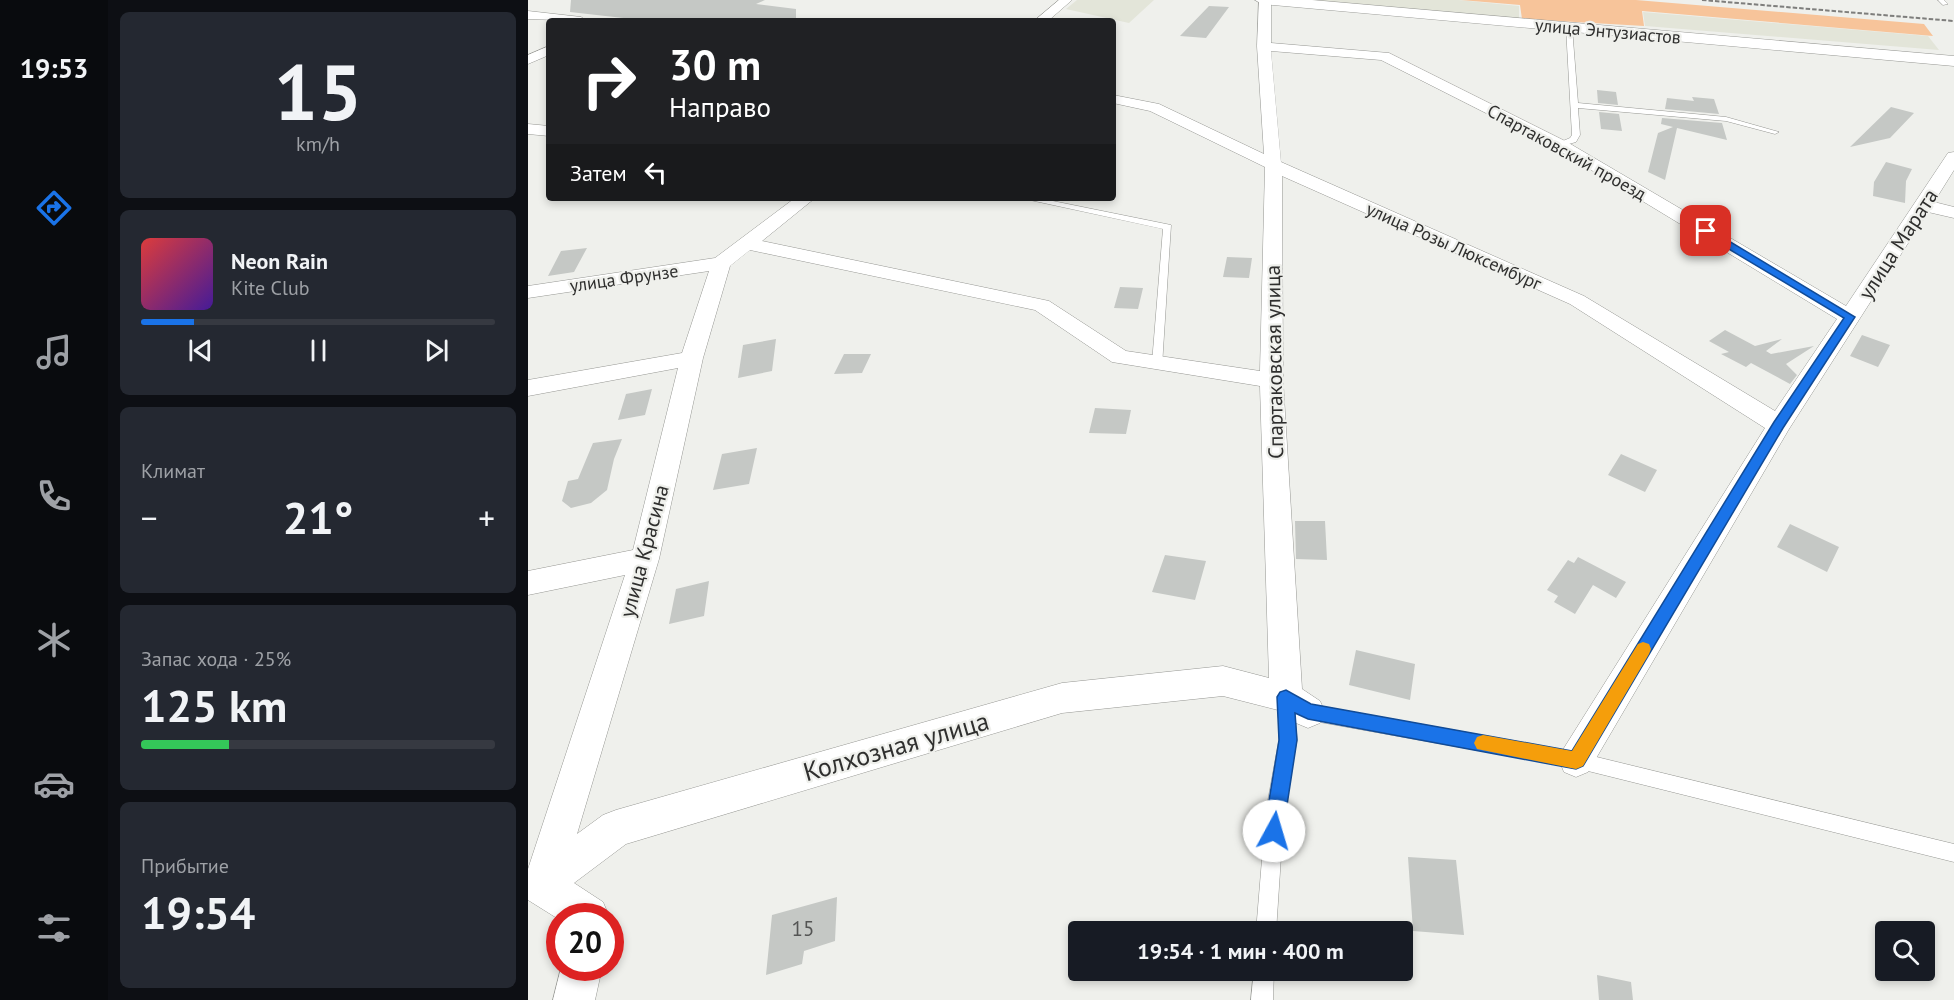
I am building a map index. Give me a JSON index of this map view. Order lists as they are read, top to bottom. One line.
{"streets":{"street":["улица Энтузиастов","Спартаковский проезд","улица Марата","улица Розы Люксембург","улица Фрунзе","Спартаковская улица","улица Красина","Колхозная улица"]},"crossings":[["улица Энтузиастов","Спартаковская улица"],["Спартаковский проезд","улица Марата"],["Спартаковский проезд","Спартаковская улица"],["улица Марата","улица Розы Люксембург"],["улица Розы Люксембург","Спартаковская улица"],["улица Фрунзе","улица Красина"],["Спартаковская улица","Колхозная улица"],["улица Красина","Колхозная улица"]],"house_numbers":["15"],"page":{"tabs":"19:53","tile":[["15","km/h"],"Климат",["Запас хода · 25%","125 km"],["Прибытие","19:54"]],"turn":["30 m","Направо"],"then":"Затем","song":["Neon Rain","Kite Club"],"heat":["−","21°","+"],"limit":"20","trip":"19:54 · 1 мин · 400 m"}}
